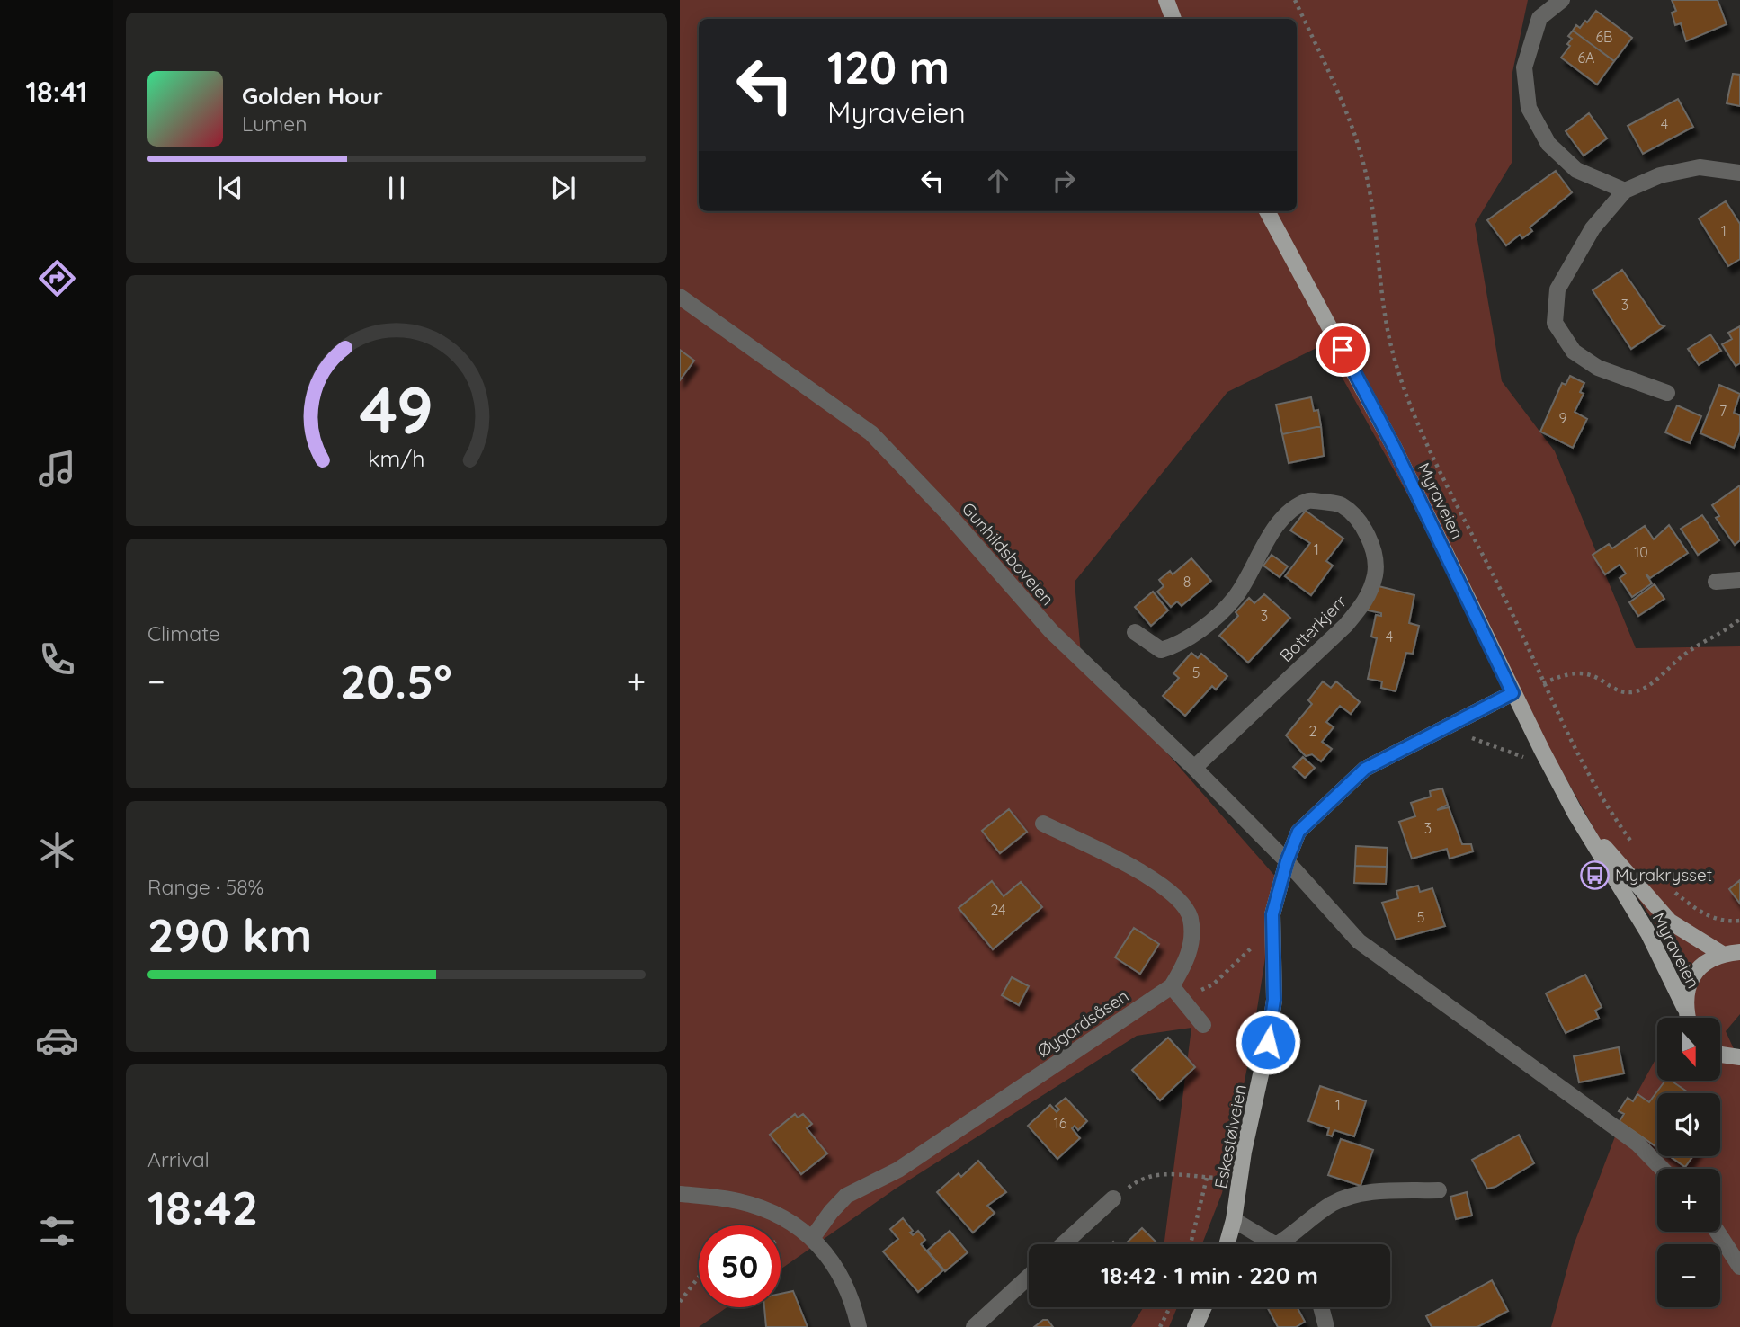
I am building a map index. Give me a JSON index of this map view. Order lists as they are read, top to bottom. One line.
{"streets":{"main road":["Myraveien","Eskestølveien"],"street":["Gunhildsboveien","Botterkjerr","Øygardsåsen"]},"crossings":[["Myraveien","Eskestølveien"],["Gunhildsboveien","Botterkjerr"],["Gunhildsboveien","Eskestølveien"]],"places":{"bus stop":["Myrakrysset"]},"house_numbers":["6B","6A","4","1","3","7","9","1","10","8","3","4","5","2","3","24","5","1","16"],"north":"bottom","page":{"tabs":"18:41","turn":["120 m","Myraveien"],"song":["Golden Hour","Lumen"],"tile":["Climate",["Range · 58%","290 km"],["Arrival","18:42"]],"heat":["−","20.5°","+"],"map_buttons":["+","−"],"limit":"50","trip":"18:42 · 1 min · 220 m","gauge":["49","km/h"]}}
